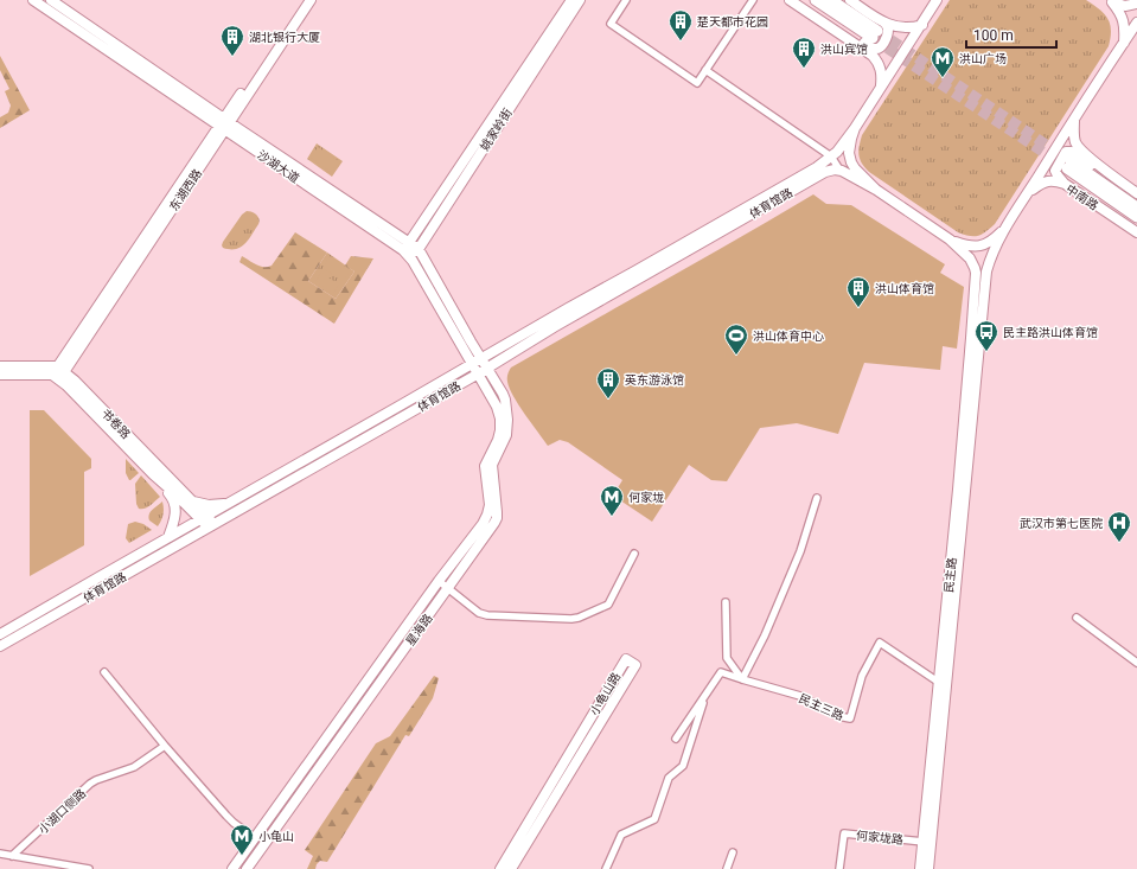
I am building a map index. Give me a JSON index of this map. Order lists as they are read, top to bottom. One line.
{"streets":{"main road":["姚家岭街","沙湖大道","东湖西路","中南路","体育馆路","书卷路","民主路","星海路","小龟山路"],"street":["民主三路","小湖口侧路","何家垅路"]},"crossings":[["姚家岭街","沙湖大道"],["沙湖大道","东湖西路"],["沙湖大道","体育馆路"],["沙湖大道","星海路"],["东湖西路","书卷路"],["体育馆路","书卷路"],["体育馆路","星海路"],["民主路","民主三路"],["民主路","何家垅路"]],"places":{"building":["楚天都市花园","湖北银行大厦","洪山宾馆","洪山体育馆","英东游泳馆"],"metro station":["洪山广场","何家垅","小龟山"],"bus stop":["民主路洪山体育馆"],"sports":["洪山体育中心"],"hospital":["武汉市第七医院"]},"scale_bar":"100 m"}
